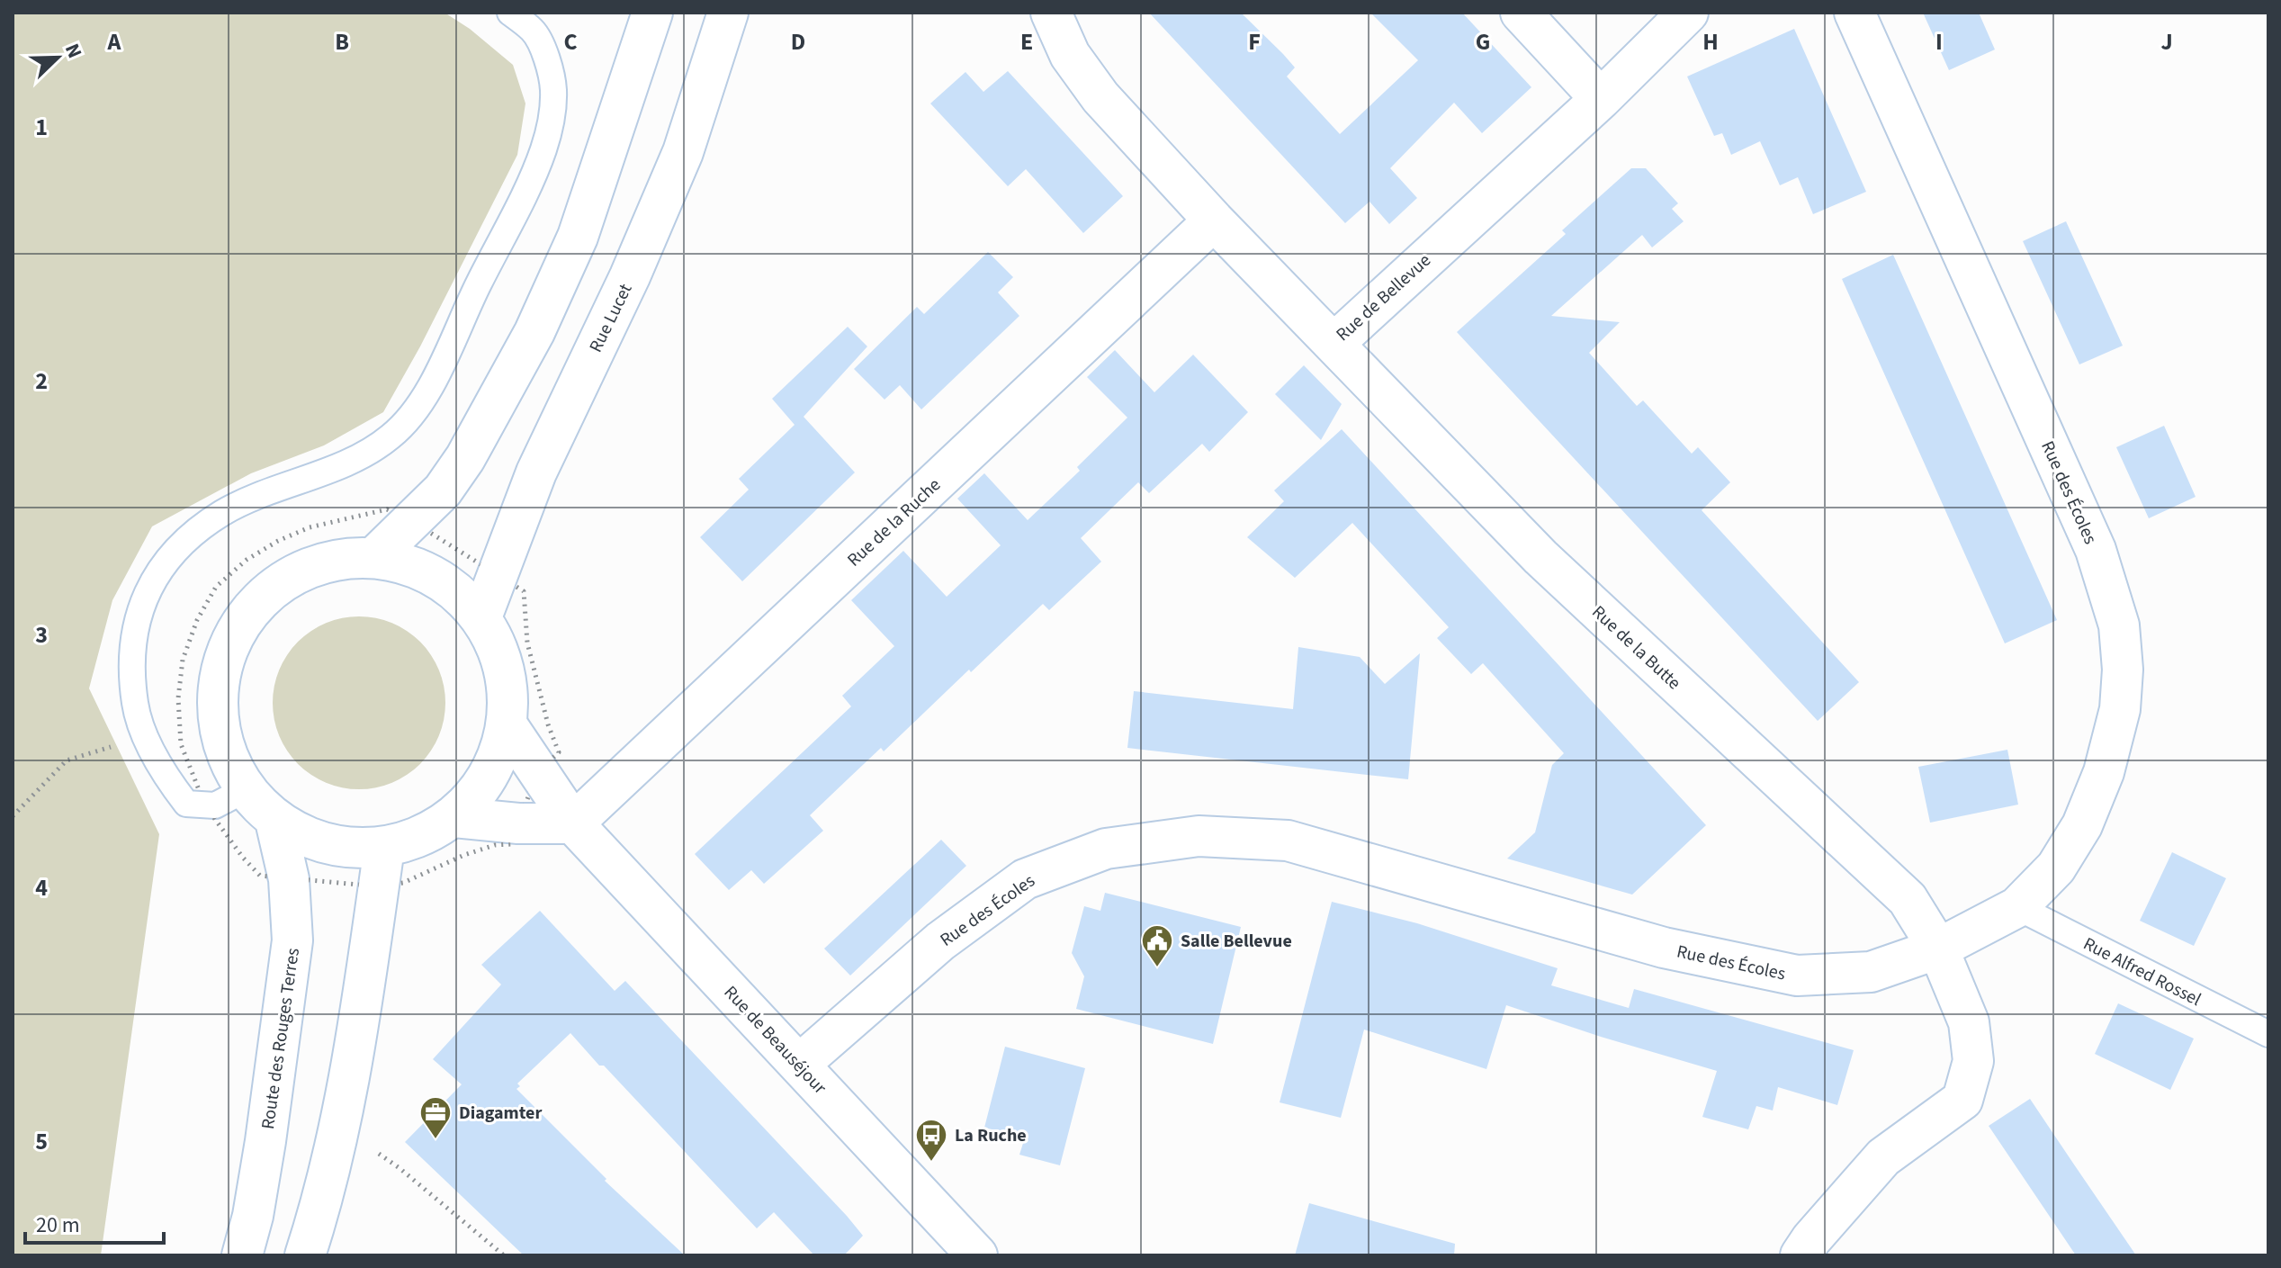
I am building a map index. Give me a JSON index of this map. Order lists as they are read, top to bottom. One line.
{"streets":{"street":["Rue de Bellevue","Rue Lucet","Rue des Écoles","Rue de la Ruche","Rue de la Butte","Route des Rouges Terres","Rue de Beauséjour"],"lane":["Rue Alfred Rossel"]},"crossings":[["Rue de Bellevue","Rue de la Ruche"],["Rue de Bellevue","Rue de la Butte"],["Rue des Écoles","Rue de la Butte"],["Rue des Écoles","Rue Alfred Rossel"],["Rue des Écoles","Rue de Beauséjour"],["Rue de la Ruche","Rue de Beauséjour"]],"places":{"public building":["Salle Bellevue"],"office":["Diagamter"],"bus stop":["La Ruche"]},"scale_bar":"20 m","north":"top right","grid":{"columns":["A","B","C","D","E","F","G","H","I","J"],"rows":["1","2","3","4","5"]}}
